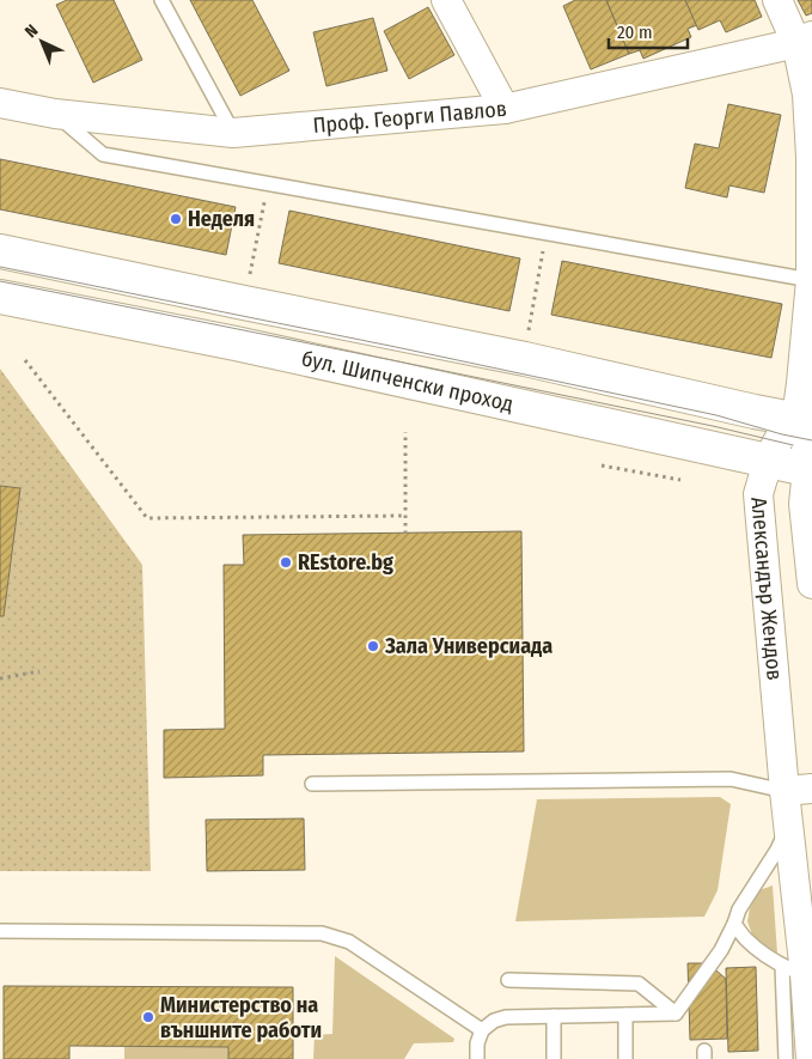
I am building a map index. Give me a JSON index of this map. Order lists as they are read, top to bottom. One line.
{"streets":{"main road":["бул. Шипченски проход"],"street":["Проф. Георги Павлов","Александър Жендов"]},"crossings":[["бул. Шипченски проход","Александър Жендов"]],"places":["Неделя","REstore.bg","Зала Универсиада","Министерство на външните работи"],"scale_bar":"20 m","north":"top left"}
